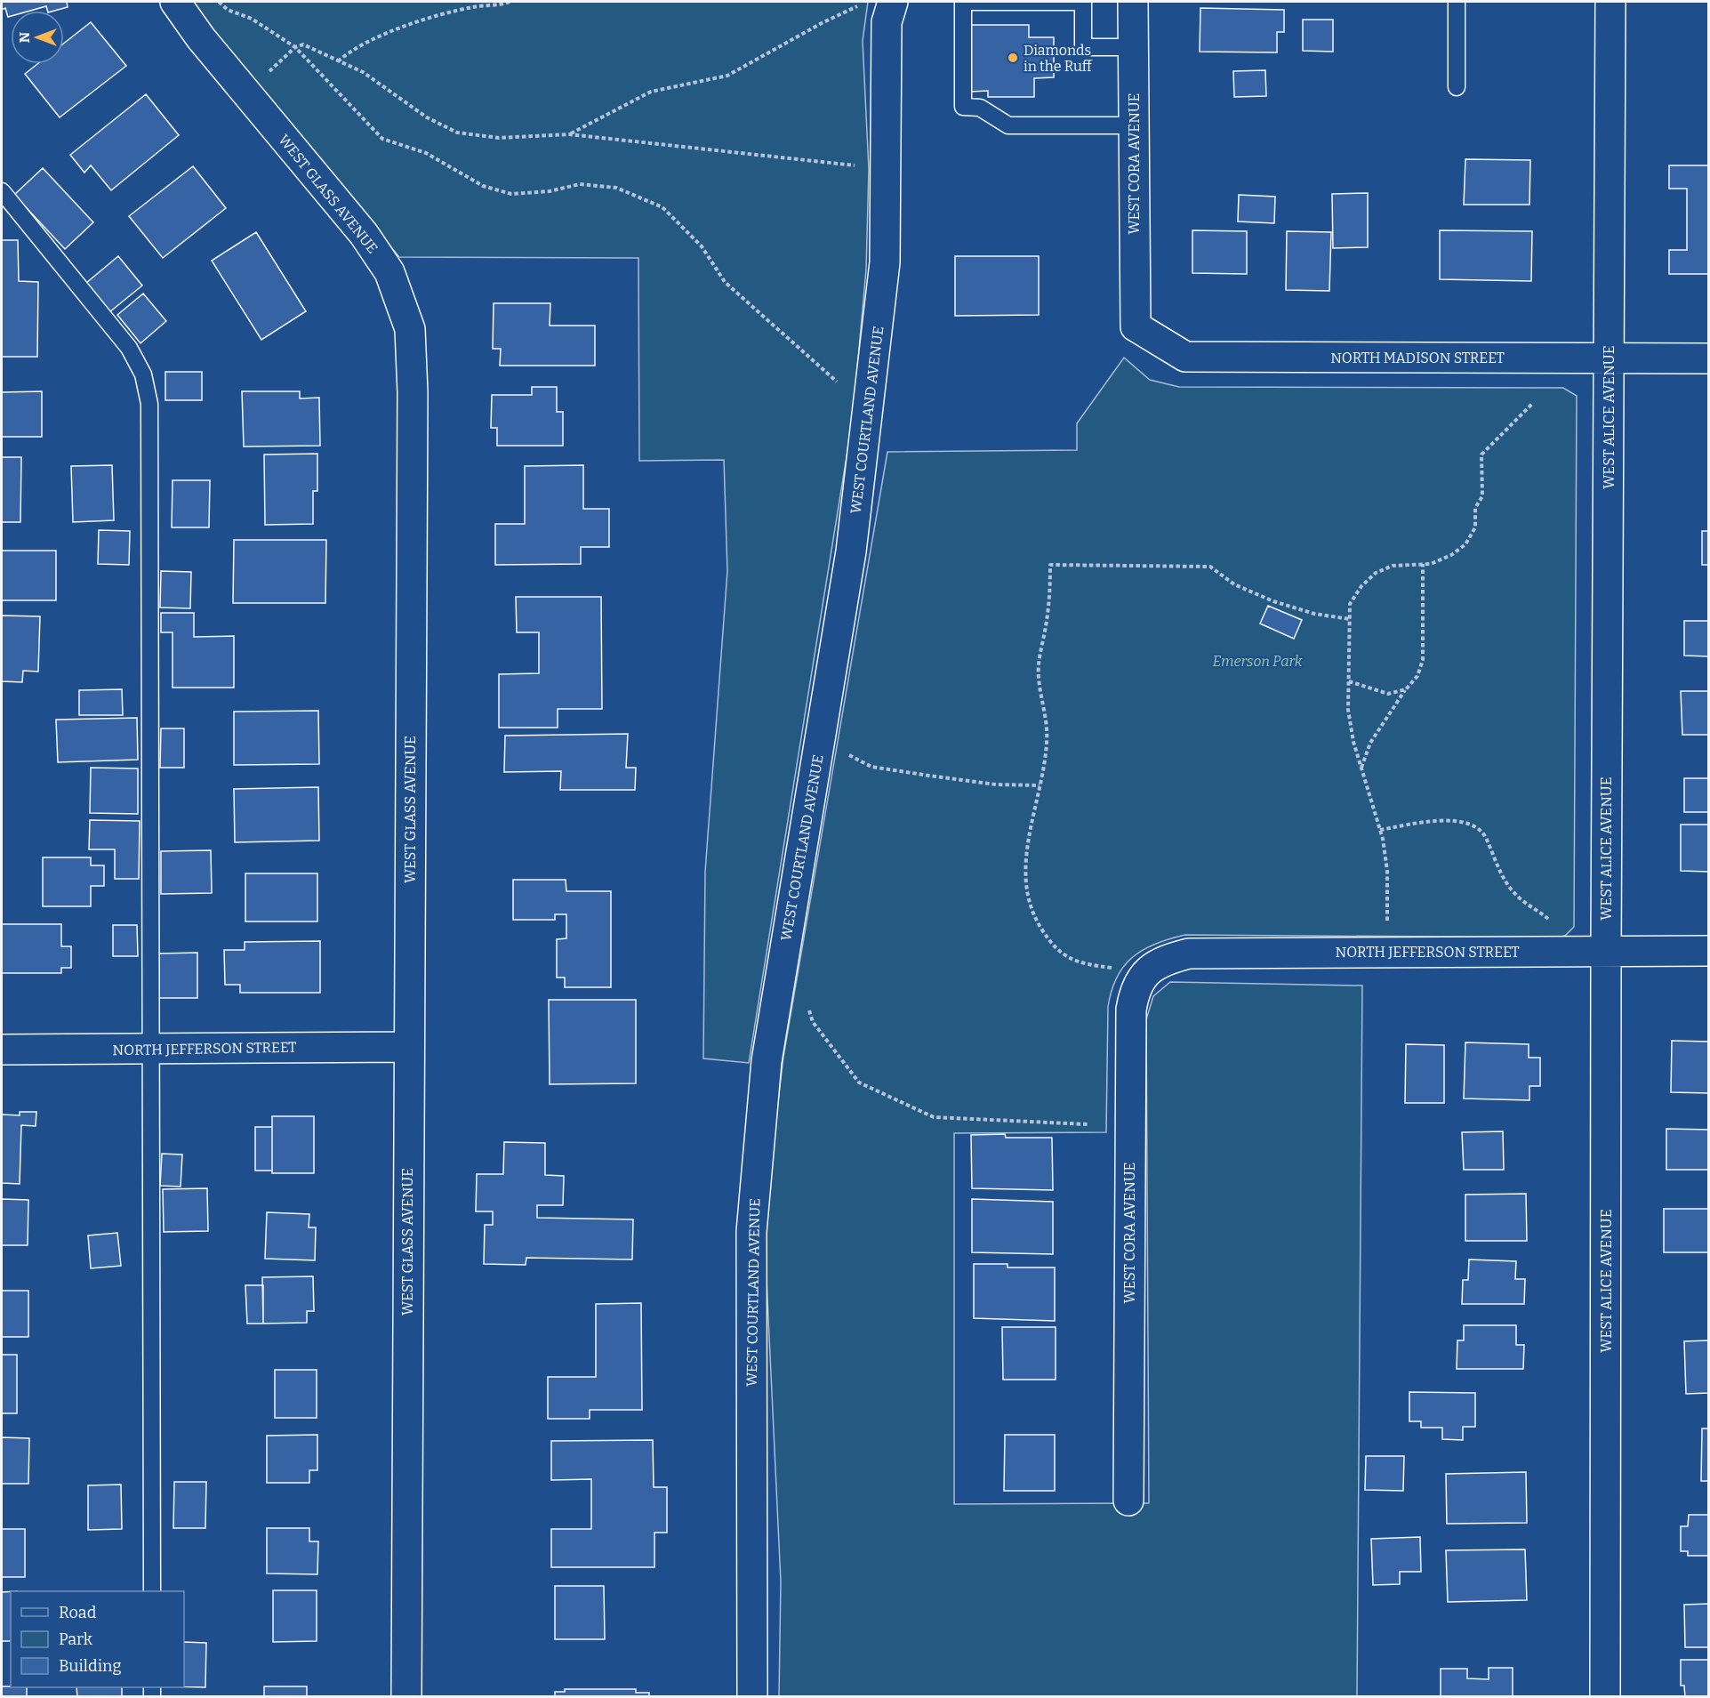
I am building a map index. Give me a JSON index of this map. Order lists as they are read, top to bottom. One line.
{"streets":{"street":["WEST CORA AVENUE","WEST GLASS AVENUE","NORTH MADISON STREET","WEST ALICE AVENUE","WEST COURTLAND AVENUE","NORTH JEFFERSON STREET"]},"crossings":[["WEST CORA AVENUE","NORTH MADISON STREET"],["WEST CORA AVENUE","NORTH JEFFERSON STREET"],["WEST GLASS AVENUE","NORTH JEFFERSON STREET"],["NORTH MADISON STREET","WEST ALICE AVENUE"],["WEST ALICE AVENUE","NORTH JEFFERSON STREET"]],"parks":["Emerson Park"],"places":["Diamonds in the Ruff"],"legend":["Road","Park","Building"],"north":"left"}
